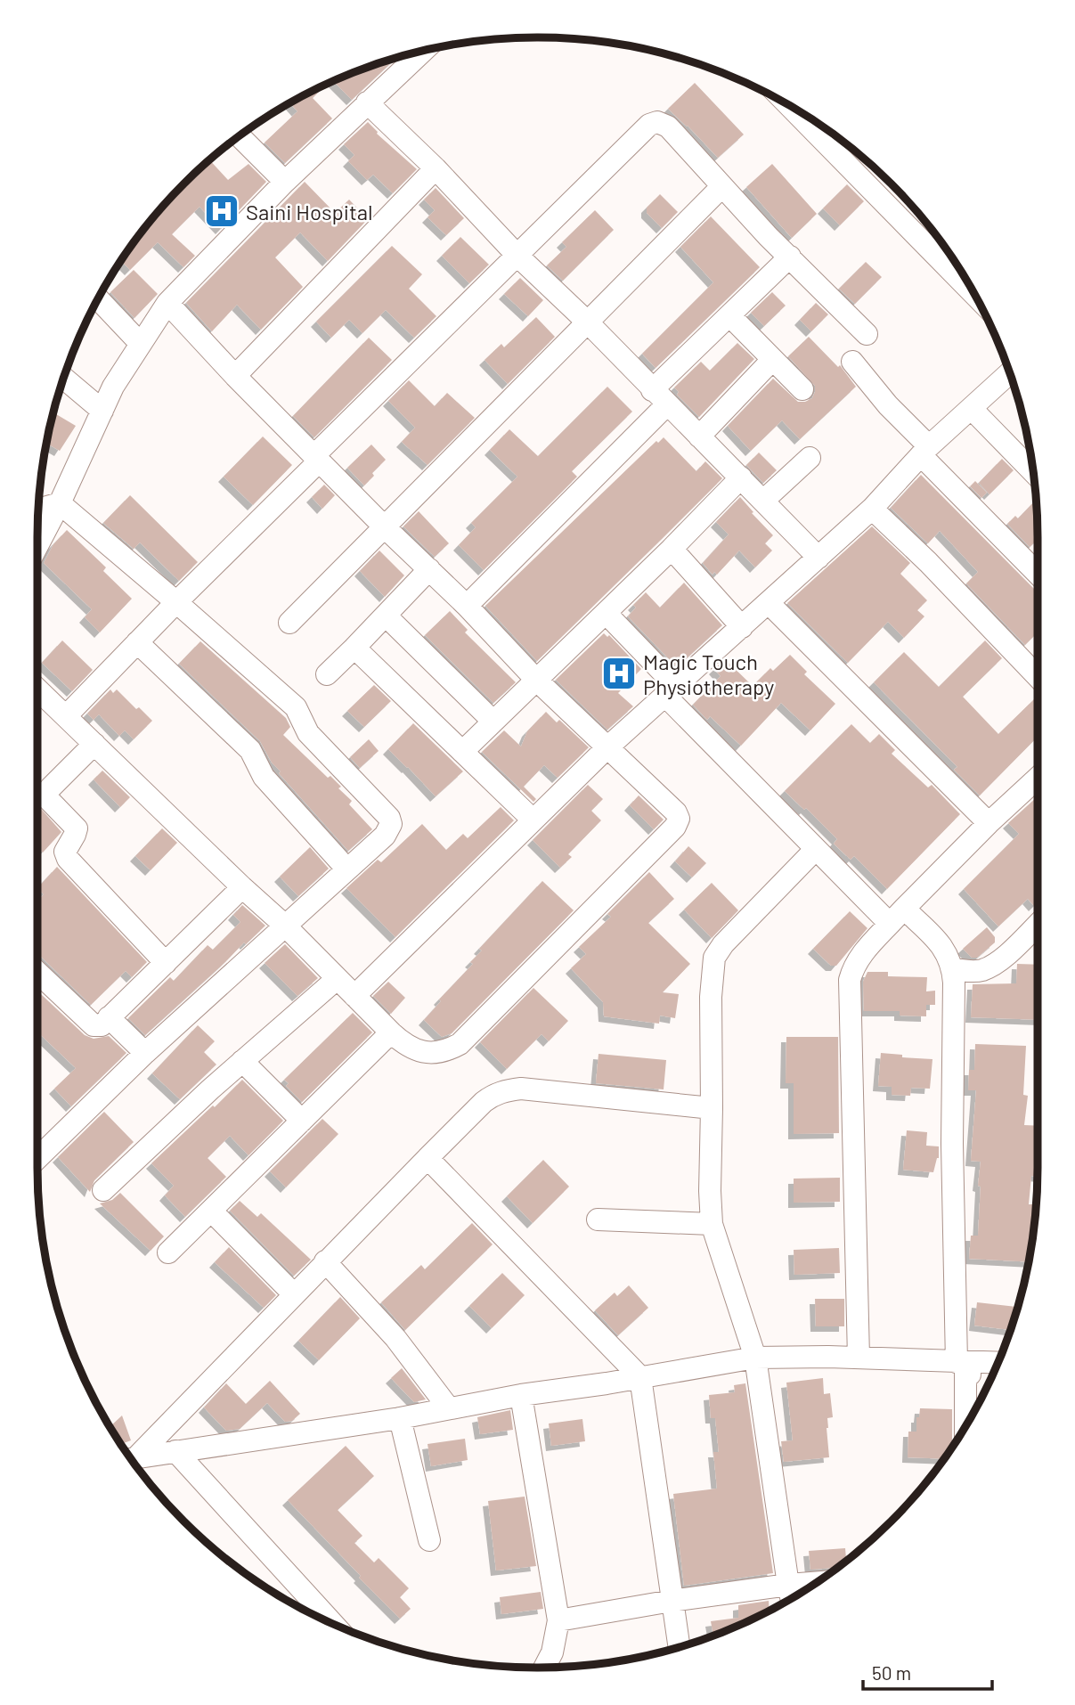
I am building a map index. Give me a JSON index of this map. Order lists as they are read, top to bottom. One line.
{"places":{"hospital":["Saini Hospital","Magic Touch Physiotherapy"]},"scale_bar":"50 m"}
